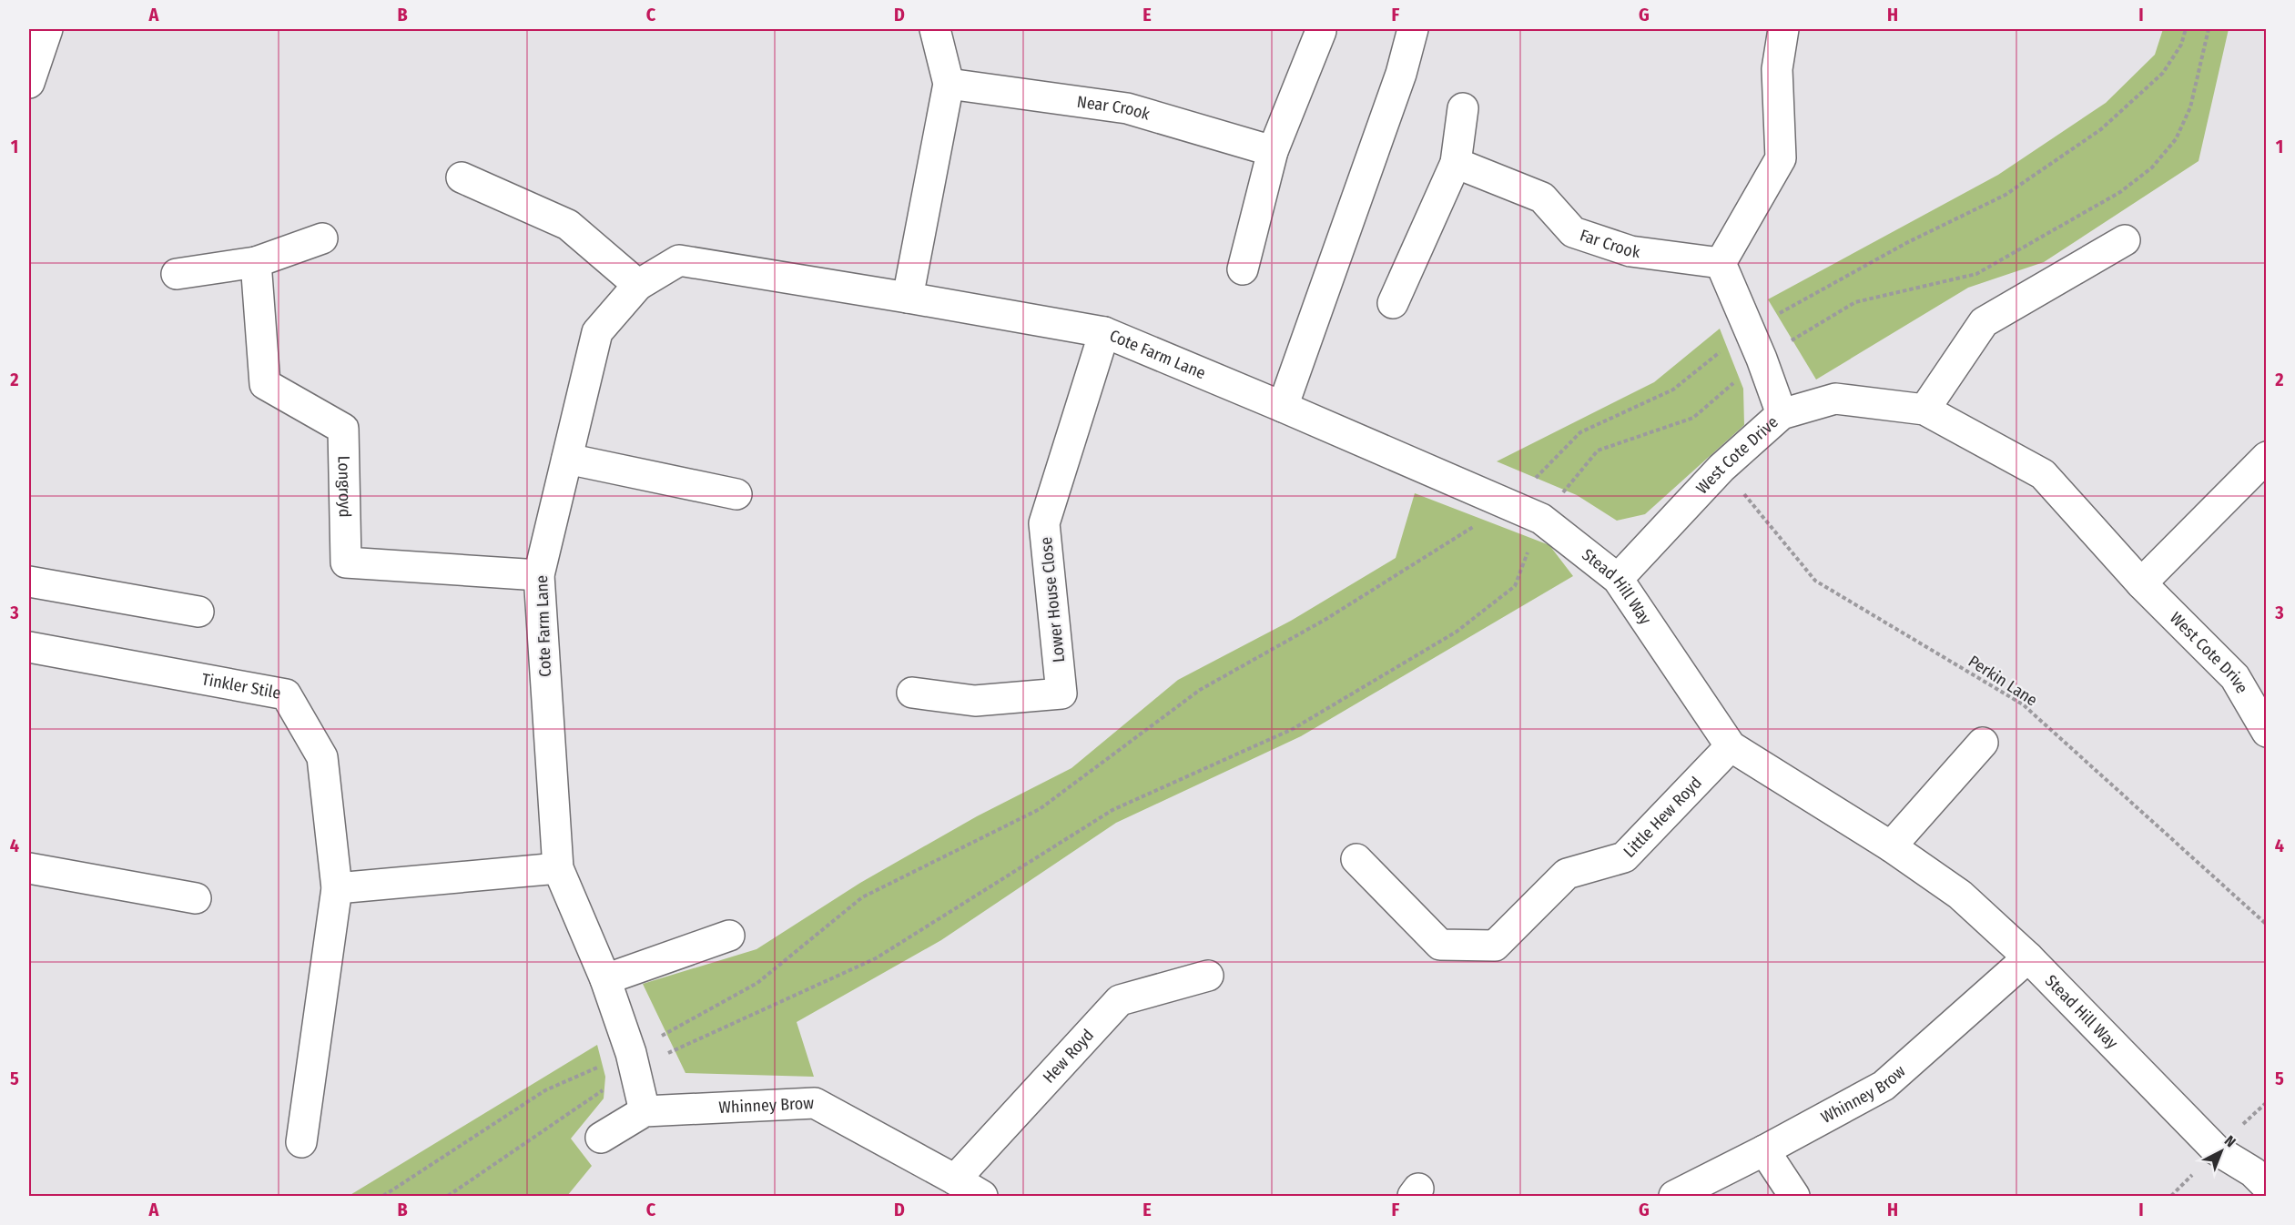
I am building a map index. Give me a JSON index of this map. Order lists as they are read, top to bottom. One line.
{"streets":{"street":["Near Crook","Far Crook","Cote Farm Lane","West Cote Drive","Longroyd","Stead Hill Way","Lower House Close","Tinkler Stile","Little Hew Royd","Hew Royd","Whinney Brow"],"path":["Perkin Lane"]},"crossings":[["Cote Farm Lane","Longroyd"],["Cote Farm Lane","Stead Hill Way"],["Cote Farm Lane","Lower House Close"],["Cote Farm Lane","Whinney Brow"],["West Cote Drive","Stead Hill Way"],["West Cote Drive","Perkin Lane"],["Stead Hill Way","Little Hew Royd"],["Stead Hill Way","Whinney Brow"],["Hew Royd","Whinney Brow"]],"north":"top right","grid":{"columns":["A","B","C","D","E","F","G","H","I"],"rows":["1","2","3","4","5"]}}
